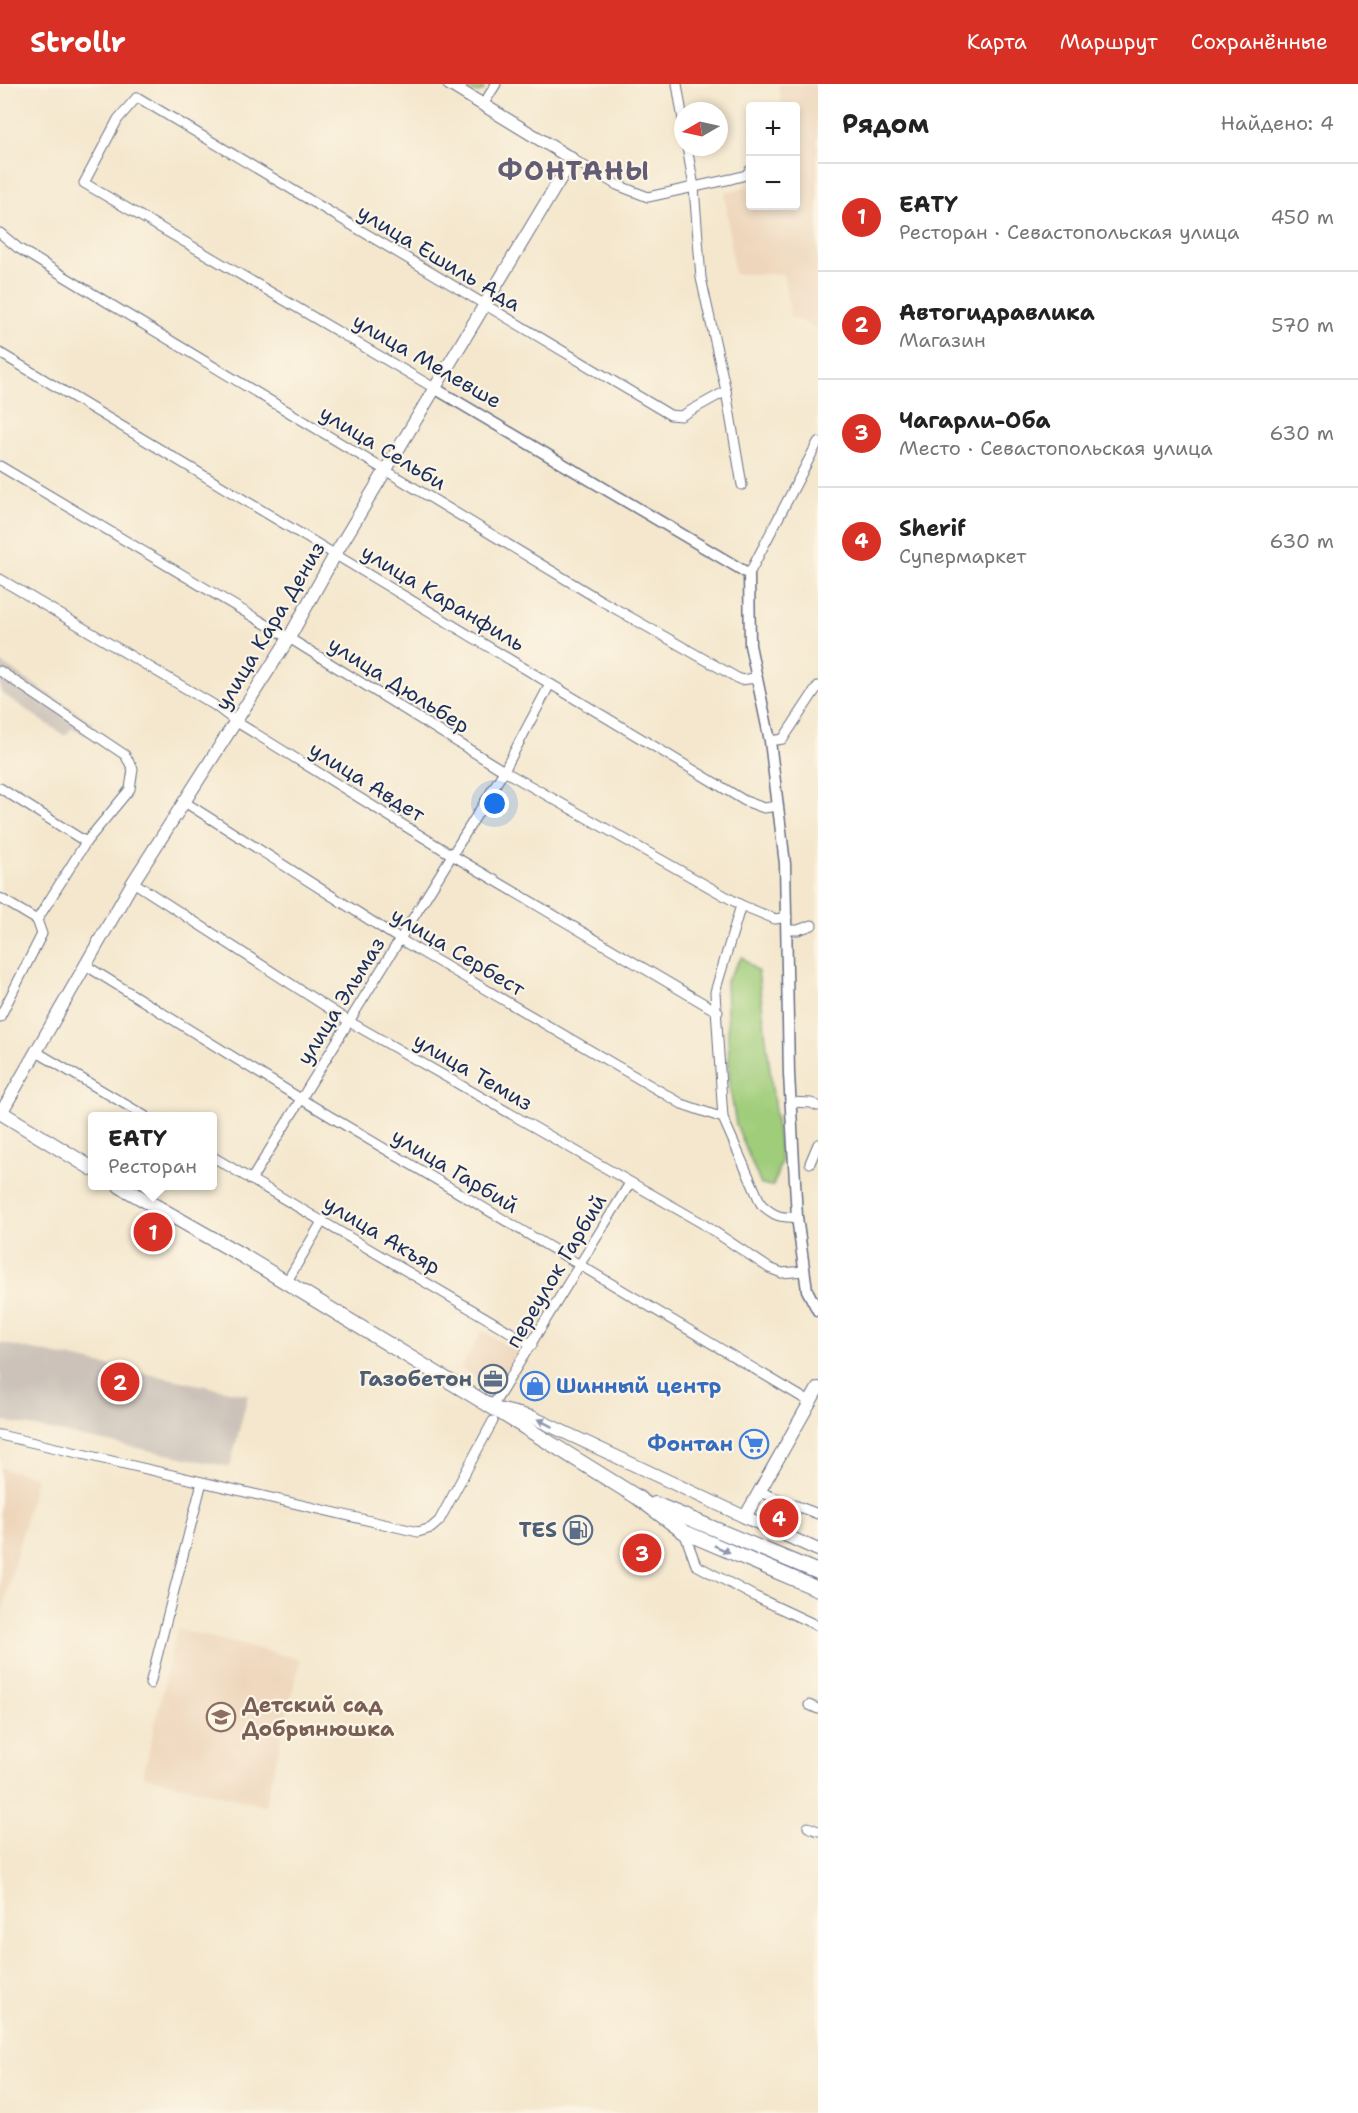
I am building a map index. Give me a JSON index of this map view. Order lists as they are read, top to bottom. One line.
{"streets":{"main road":["улица Кара Дениз"],"street":["улица Ешиль Ада","улица Мелевше","улица Сельби","улица Каранфиль","улица Дюльбер","улица Авдет","улица Сербест","улица Эльмаз","улица Темиз","улица Гарбий","улица Акъяр","переулок Гарбий"]},"crossings":[["улица Ешиль Ада","улица Мелевше"],["улица Ешиль Ада","улица Кара Дениз"],["улица Мелевше","улица Кара Дениз"],["улица Сельби","улица Кара Дениз"],["улица Каранфиль","улица Кара Дениз"],["улица Каранфиль","улица Эльмаз"],["улица Кара Дениз","улица Дюльбер"],["улица Кара Дениз","улица Авдет"],["улица Кара Дениз","улица Сербест"],["улица Кара Дениз","улица Темиз"],["улица Кара Дениз","улица Гарбий"],["улица Дюльбер","улица Эльмаз"],["улица Авдет","улица Эльмаз"],["улица Сербест","улица Эльмаз"],["улица Эльмаз","улица Темиз"],["улица Эльмаз","улица Гарбий"],["улица Эльмаз","улица Акъяр"],["улица Темиз","переулок Гарбий"],["улица Гарбий","переулок Гарбий"],["улица Акъяр","переулок Гарбий"]],"districts":["ФОНТАНЫ"],"places":{"office":["Газобетон"],"shop":["Шинный центр"],"supermarket":["Фонтан"],"fuel station":["TES"],"school or university":["Детский сад Добрынюшка"]},"north":"left","page":{"header":"Strollr","nav":["Карта","Маршрут","Сохранённые"],"heading":["Рядом","Найдено: 4"],"map_buttons":["+","−"],"list":[{"mark":"1","name":"EАTY","note":"Ресторан · Севастопольская улица","value":"450 m"},{"mark":"2","name":"Автогидравлика","note":"Магазин","value":"570 m"},{"mark":"3","name":"Чагарли-Оба","note":"Место · Севастопольская улица","value":"630 m"},{"mark":"4","name":"Sherif","note":"Супермаркет","value":"630 m"}],"popup":["EАTY","Ресторан"],"pins":["1","2","4","3"]}}
